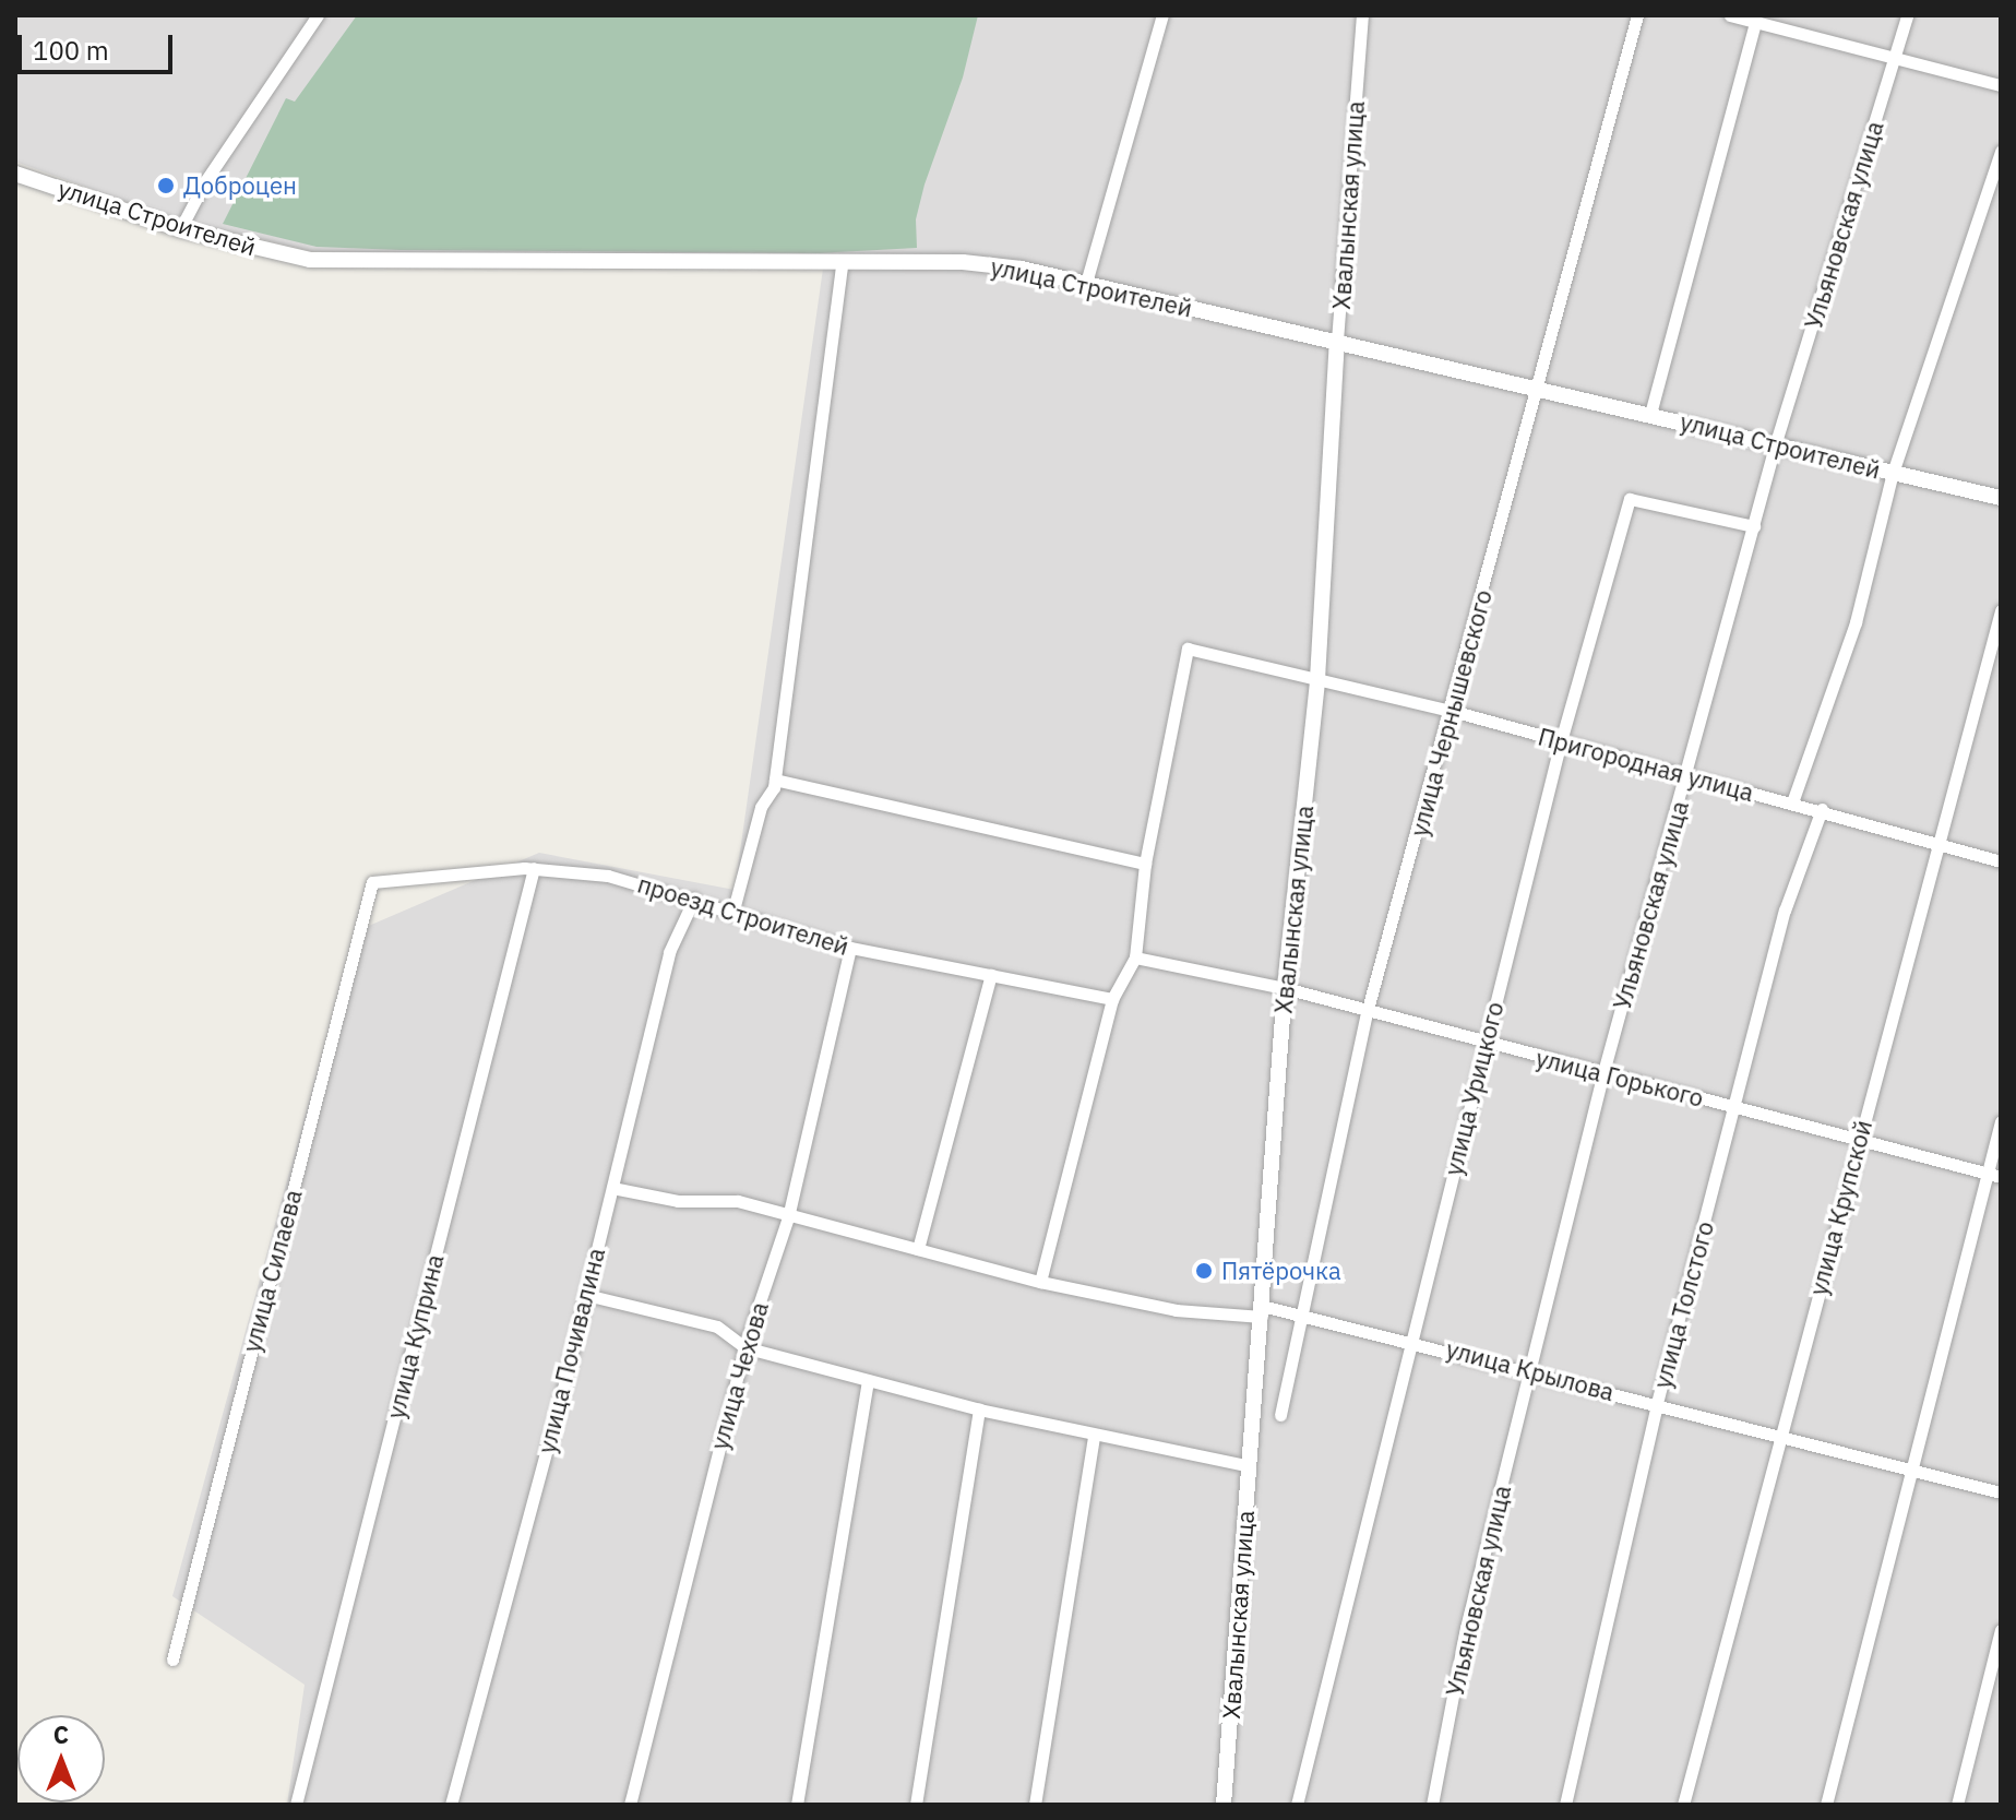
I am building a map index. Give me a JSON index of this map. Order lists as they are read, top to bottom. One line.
{"streets":{"street":["Хвалынская улица","улица Строителей","Ульяновская улица","улица Чернышевского","Пригородная улица","проезд Строителей","улица Горького","улица Урицкого","улица Крупской","улица Силаева","улица Толстого","улица Куприна","улица Почивалина","улица Крылова","улица Чехова"]},"crossings":[["Хвалынская улица","улица Строителей"],["Хвалынская улица","Пригородная улица"],["Хвалынская улица","улица Горького"],["Хвалынская улица","улица Крылова"],["улица Строителей","Ульяновская улица"],["улица Строителей","улица Чернышевского"],["Ульяновская улица","Пригородная улица"],["Ульяновская улица","улица Горького"],["Ульяновская улица","улица Урицкого"],["Ульяновская улица","улица Крылова"],["улица Чернышевского","Пригородная улица"],["улица Чернышевского","улица Горького"],["улица Чернышевского","улица Крылова"],["Пригородная улица","улица Урицкого"],["Пригородная улица","улица Крупской"],["Пригородная улица","улица Толстого"],["проезд Строителей","улица Силаева"],["проезд Строителей","улица Куприна"],["проезд Строителей","улица Почивалина"],["проезд Строителей","улица Чехова"],["улица Горького","улица Урицкого"],["улица Горького","улица Крупской"],["улица Горького","улица Толстого"],["улица Урицкого","улица Крылова"],["улица Крупской","улица Крылова"],["улица Толстого","улица Крылова"],["улица Почивалина","улица Крылова"],["улица Крылова","улица Чехова"]],"places":["Доброцен","Пятёрочка"],"scale_bar":"100 m","north":"top"}
